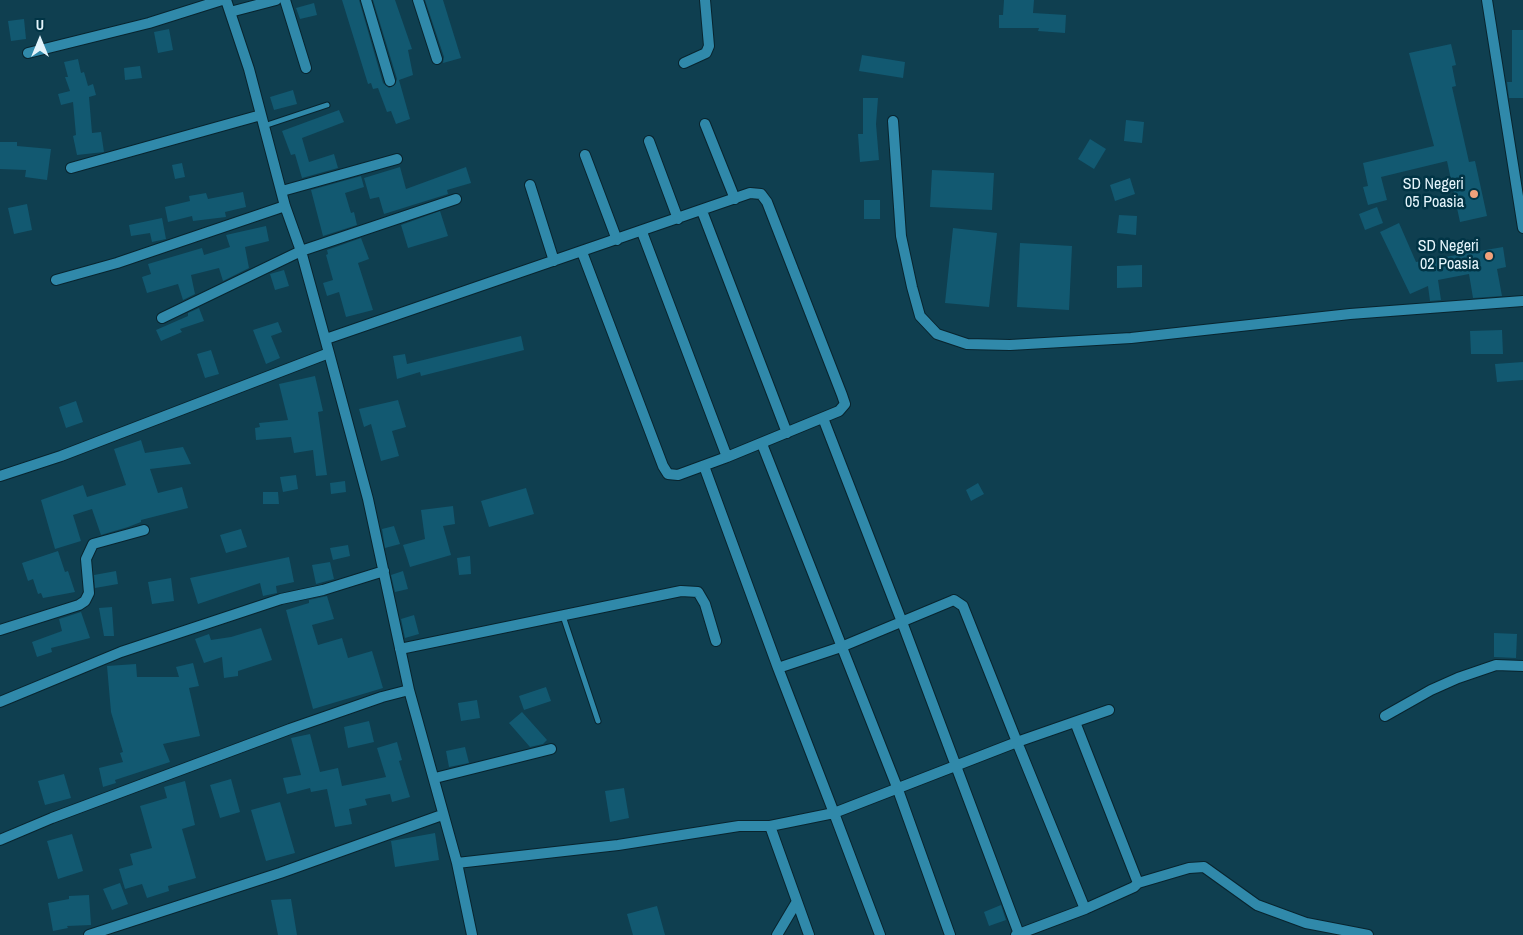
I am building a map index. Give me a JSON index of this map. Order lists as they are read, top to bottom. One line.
{"places":["SD Negeri 05 Poasia","SD Negeri 02 Poasia"],"north":"top"}
